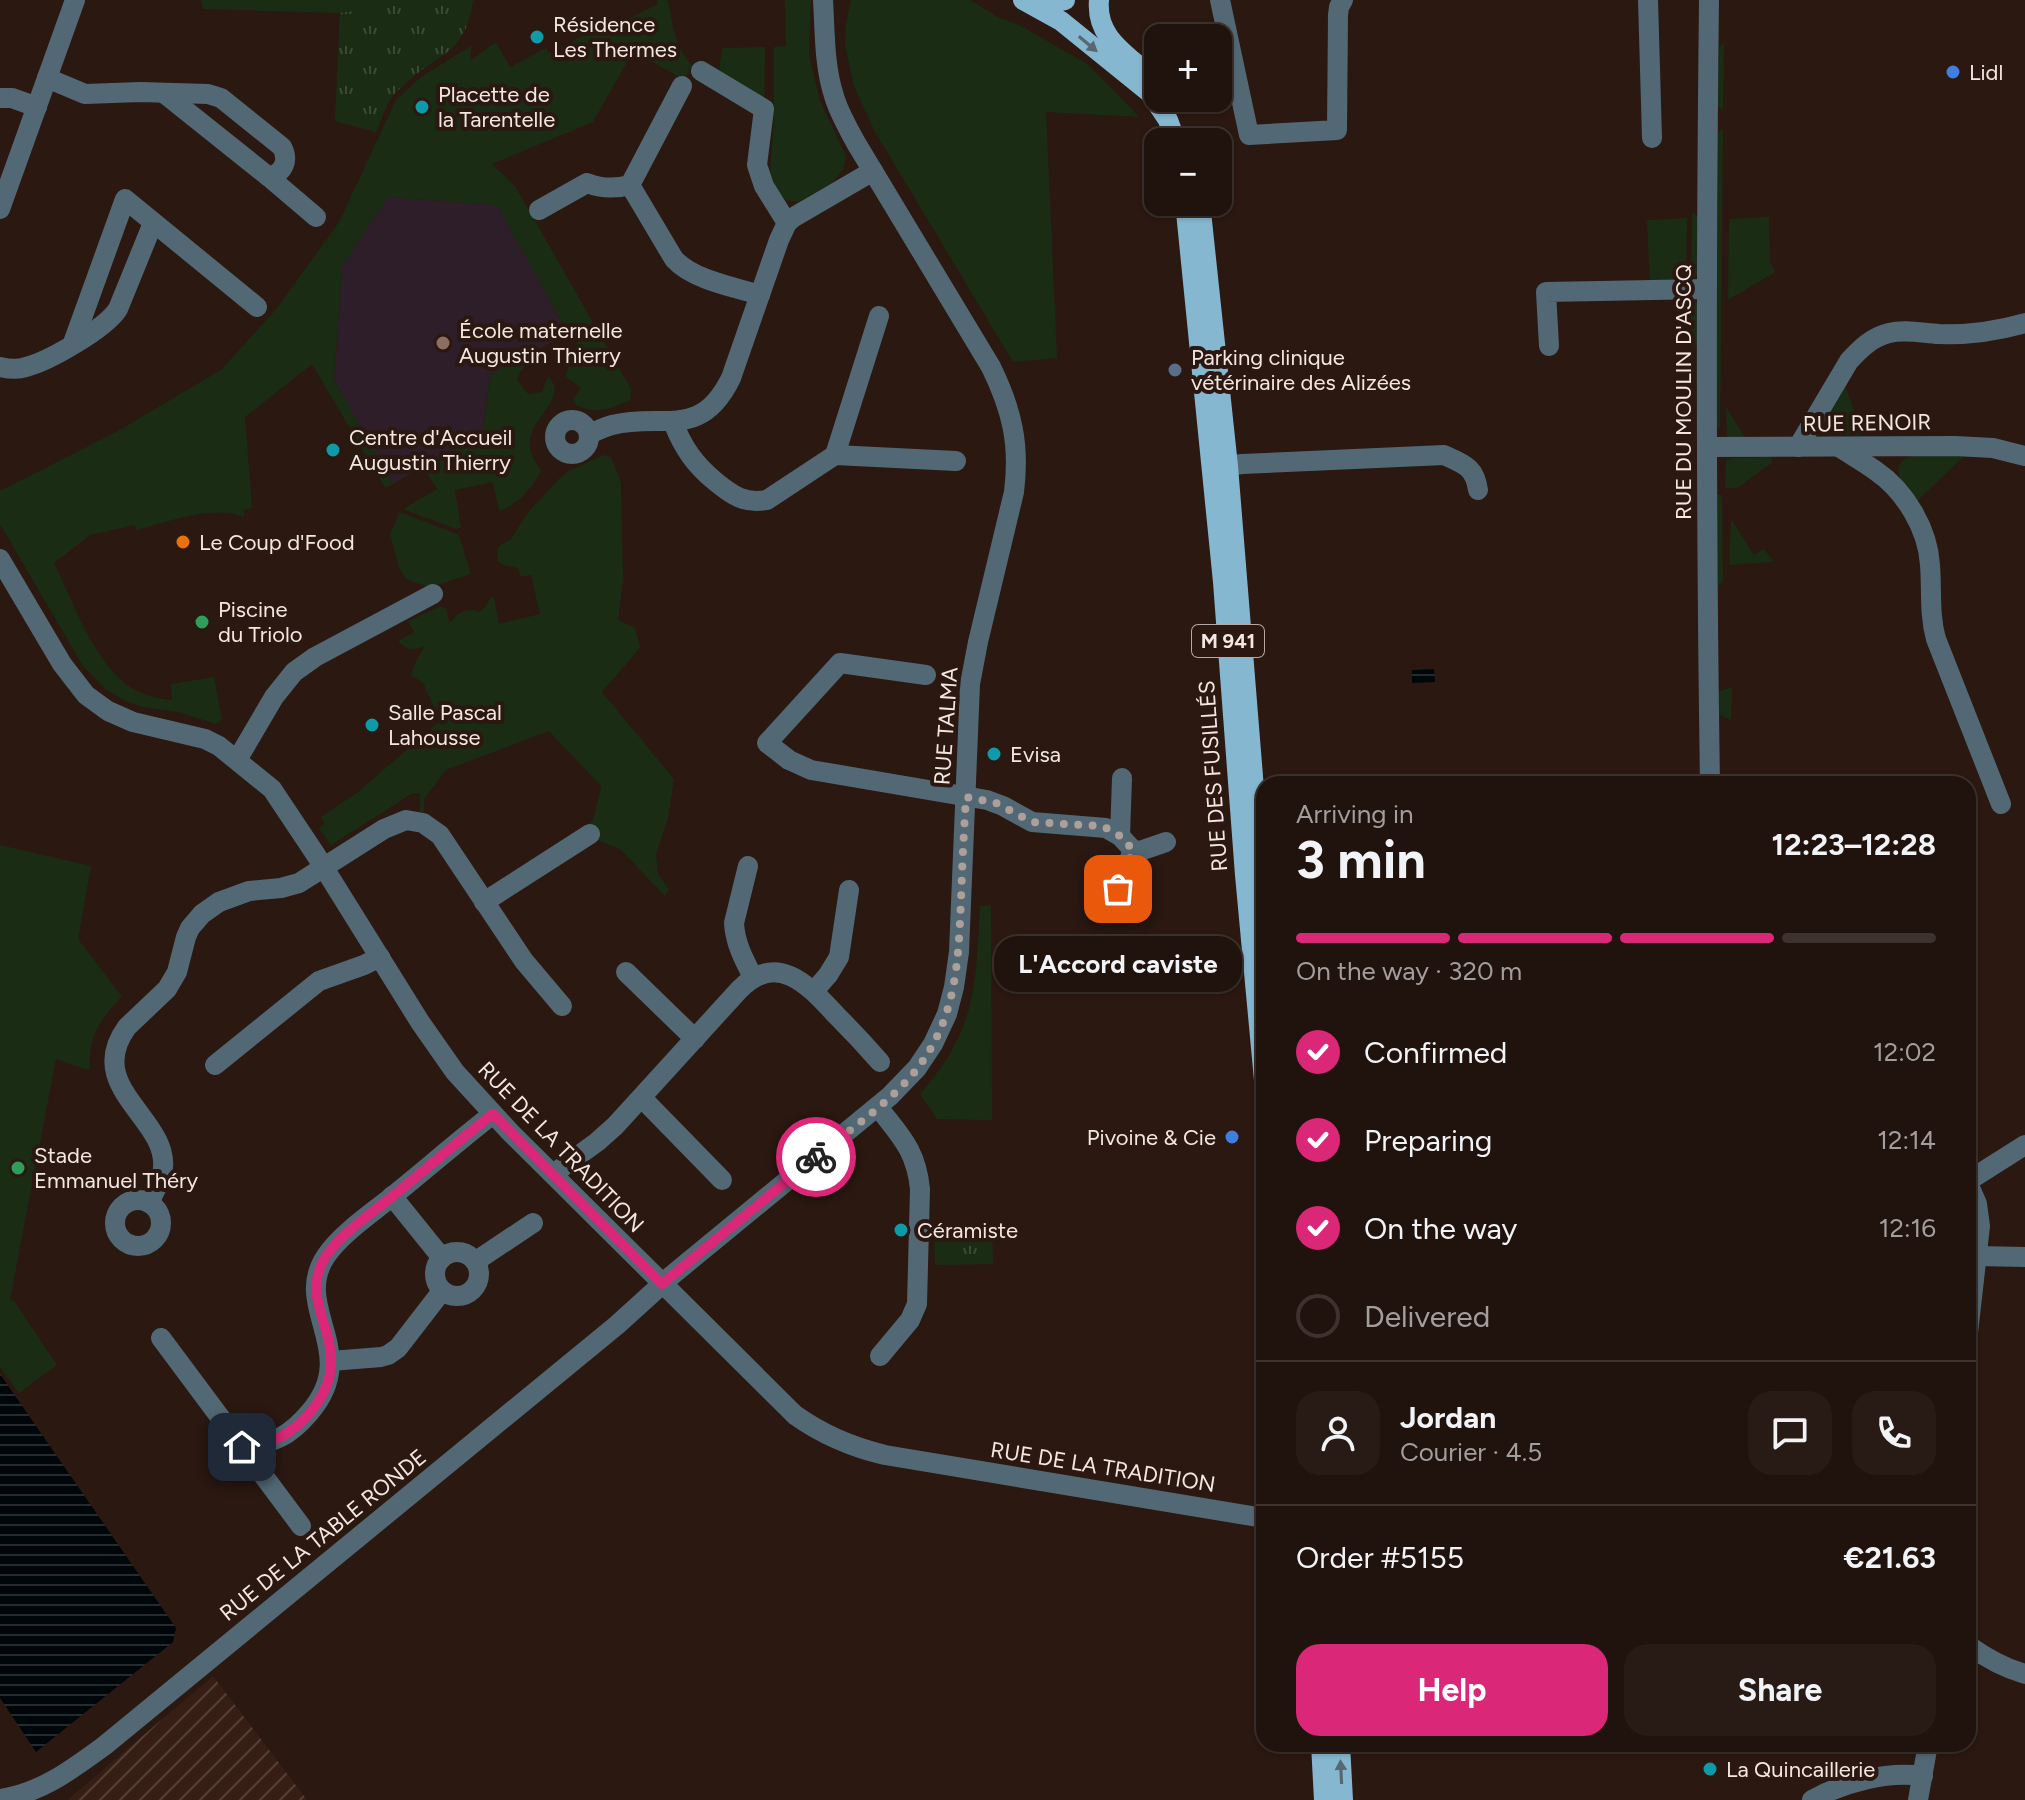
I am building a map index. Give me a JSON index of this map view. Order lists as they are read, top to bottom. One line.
{"streets":{"main road":["M 941","RUE DES FUSILLÉS"],"street":["RUE DU MOULIN D'ASCQ","RUE RENOIR","RUE TALMA","RUE DE LA TRADITION","RUE DE LA TABLE RONDE"]},"crossings":[["RUE DU MOULIN D'ASCQ","RUE RENOIR"],["RUE TALMA","RUE DE LA TRADITION"],["RUE TALMA","RUE DE LA TABLE RONDE"],["RUE DE LA TRADITION","RUE DE LA TABLE RONDE"]],"places":["Résidence Les Thermes","Lidl","Placette de la Tarentelle","École maternelle Augustin Thierry","Parking clinique vétérinaire des Alizées","Centre d'Accueil Augustin Thierry","Le Coup d'Food","Piscine du Triolo","Salle Pascal Lahousse","Evisa","L'Accord caviste","Pivoine & Cie","Stade Emmanuel Théry","Céramiste","La Quincaillerie"],"page":{"map_buttons":["+","−"],"heading":["3 min","Arriving in","12:23–12:28"],"panel":["Jordan","Courier · 4.5","Order #5155","€21.63"],"bar":"On the way · 320 m","bubble":"L'Accord caviste","list":[["Confirmed","12:02"],["Preparing","12:14"],["On the way","12:16"],"Delivered"],"buttons":["Help","Share"]}}
